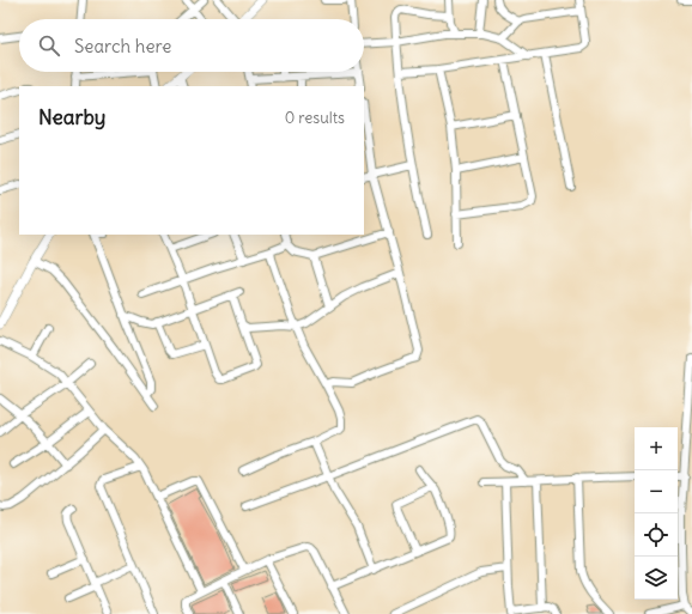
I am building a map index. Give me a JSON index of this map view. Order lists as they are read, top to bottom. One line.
{"page":{"search":"Search here","heading":["Nearby","0 results"],"map_buttons":["+","−"]}}
